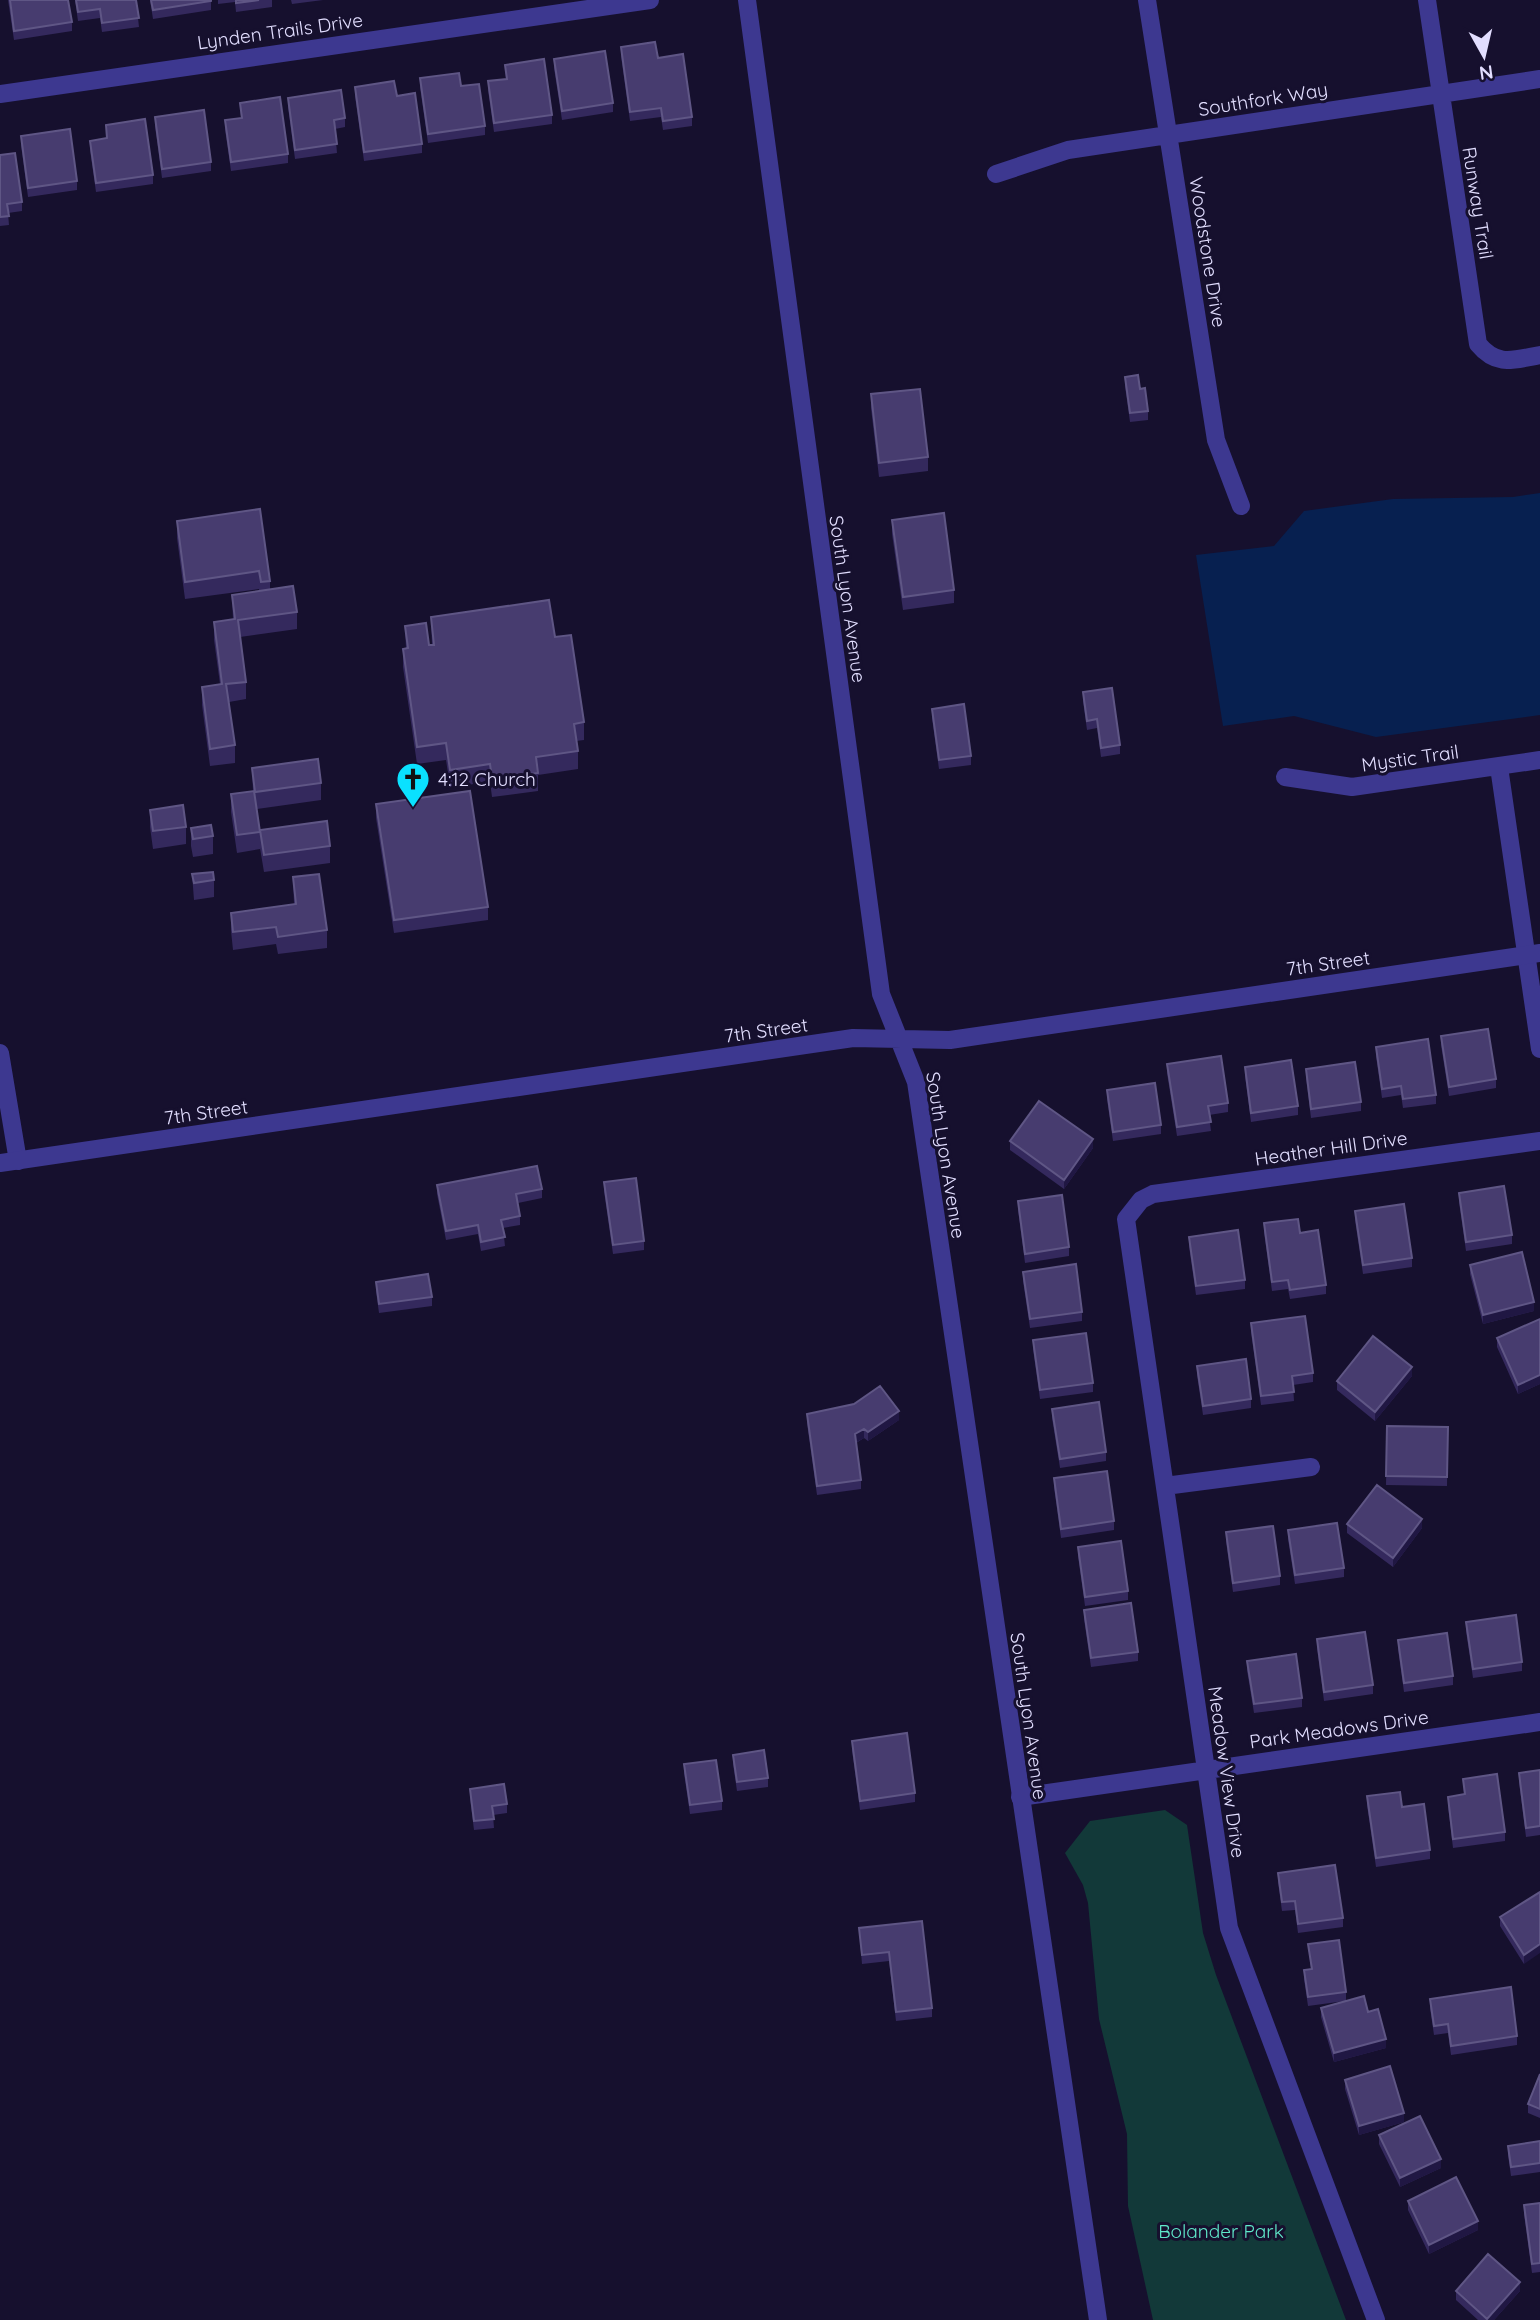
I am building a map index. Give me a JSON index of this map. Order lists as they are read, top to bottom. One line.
{"streets":{"street":["Lynden Trails Drive","Southfork Way","Runway Trail","Woodstone Drive","South Lyon Avenue","Mystic Trail","7th Street","Heather Hill Drive","Park Meadows Drive","Meadow View Drive"]},"crossings":[["Southfork Way","Runway Trail"],["Southfork Way","Woodstone Drive"],["South Lyon Avenue","7th Street"],["South Lyon Avenue","Park Meadows Drive"],["Heather Hill Drive","Meadow View Drive"],["Park Meadows Drive","Meadow View Drive"]],"parks":["Bolander Park"],"places":{"church":["4:12 Church"]},"north":"bottom"}
